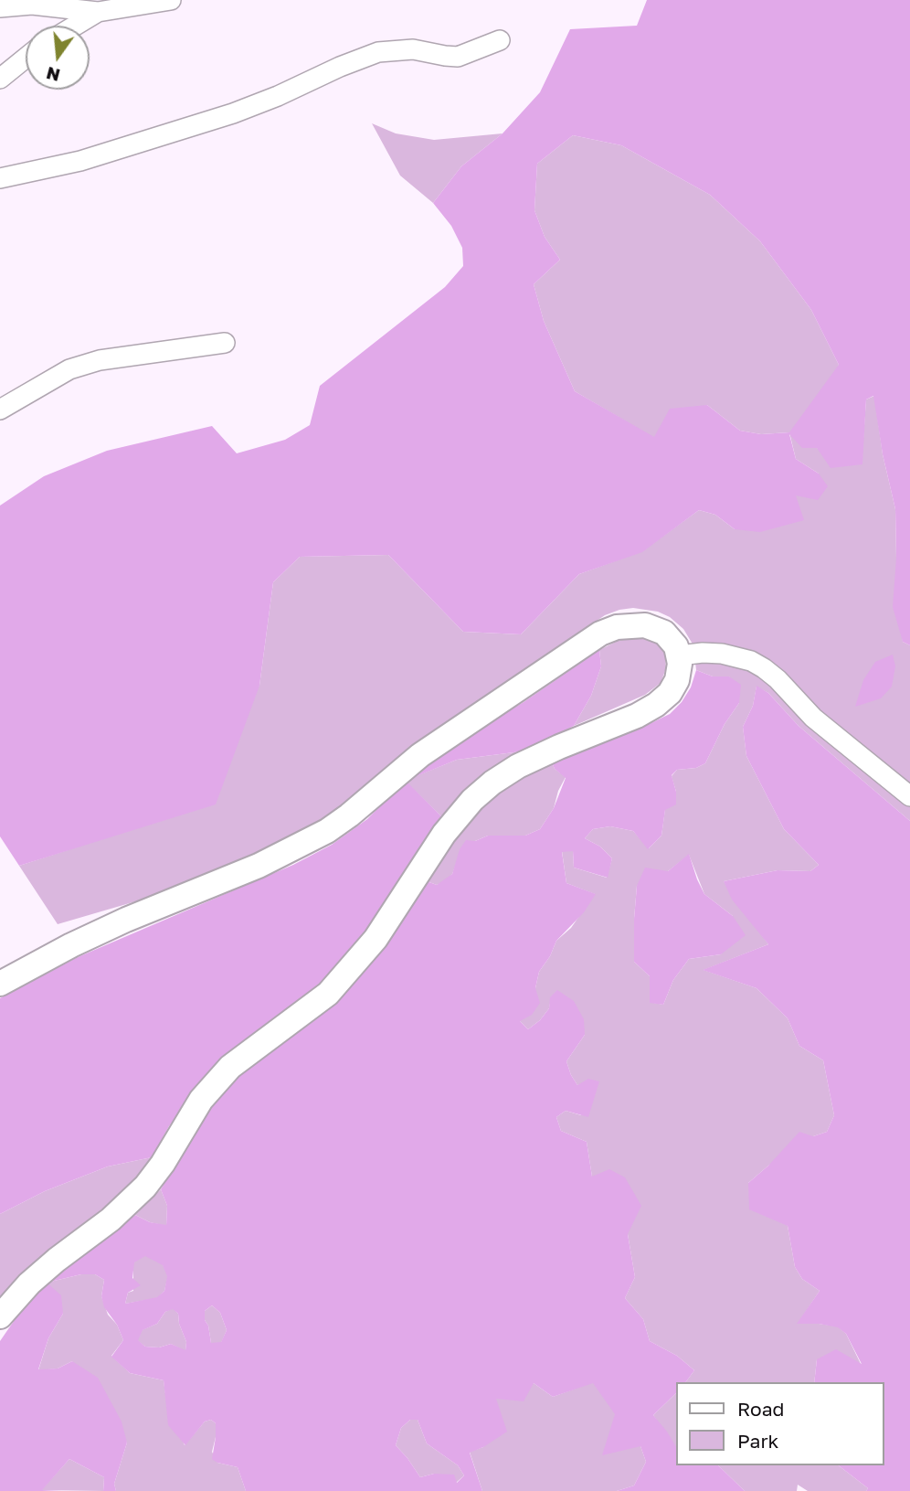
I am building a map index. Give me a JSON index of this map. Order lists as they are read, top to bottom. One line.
{"legend":["Road","Park"],"north":"bottom"}
